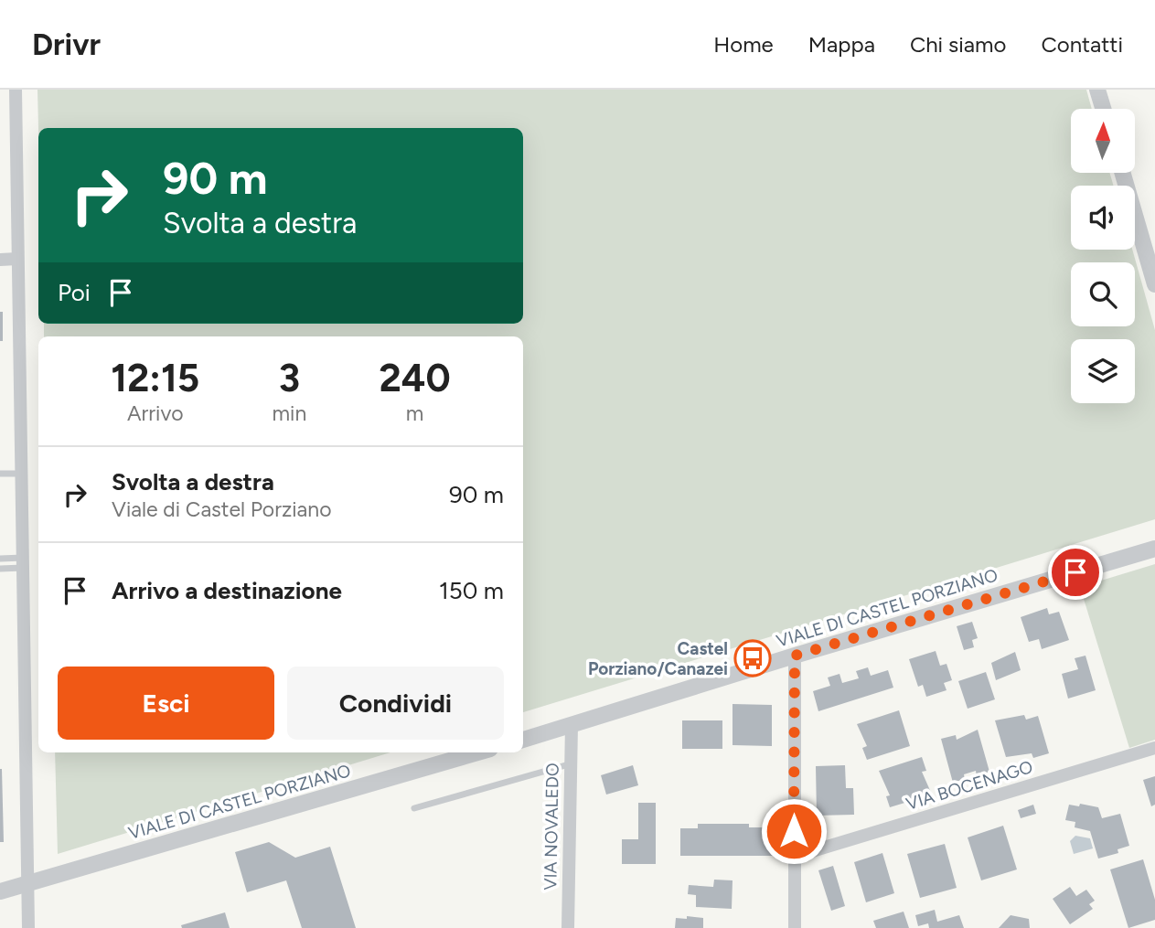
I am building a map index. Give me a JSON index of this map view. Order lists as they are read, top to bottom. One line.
{"streets":{"street":["VIALE DI CASTEL PORZIANO","VIA BOCENAGO","VIA NOVALEDO"]},"crossings":[["VIALE DI CASTEL PORZIANO","VIA NOVALEDO"]],"places":{"bus stop":["Castel Porziano/Canazei"]},"north":"top","page":{"header":"Drivr","nav":["Home","Mappa","Chi siamo","Contatti"],"turn":["90 m","Svolta a destra"],"then":"Poi","eta":["12:15","Arrivo","3","min","240","m"],"list":[{"name":"Svolta a destra","note":"Viale di Castel Porziano","value":"90 m"},{"name":"Arrivo a destinazione","value":"150 m"}],"buttons":["Esci","Condividi"]}}
